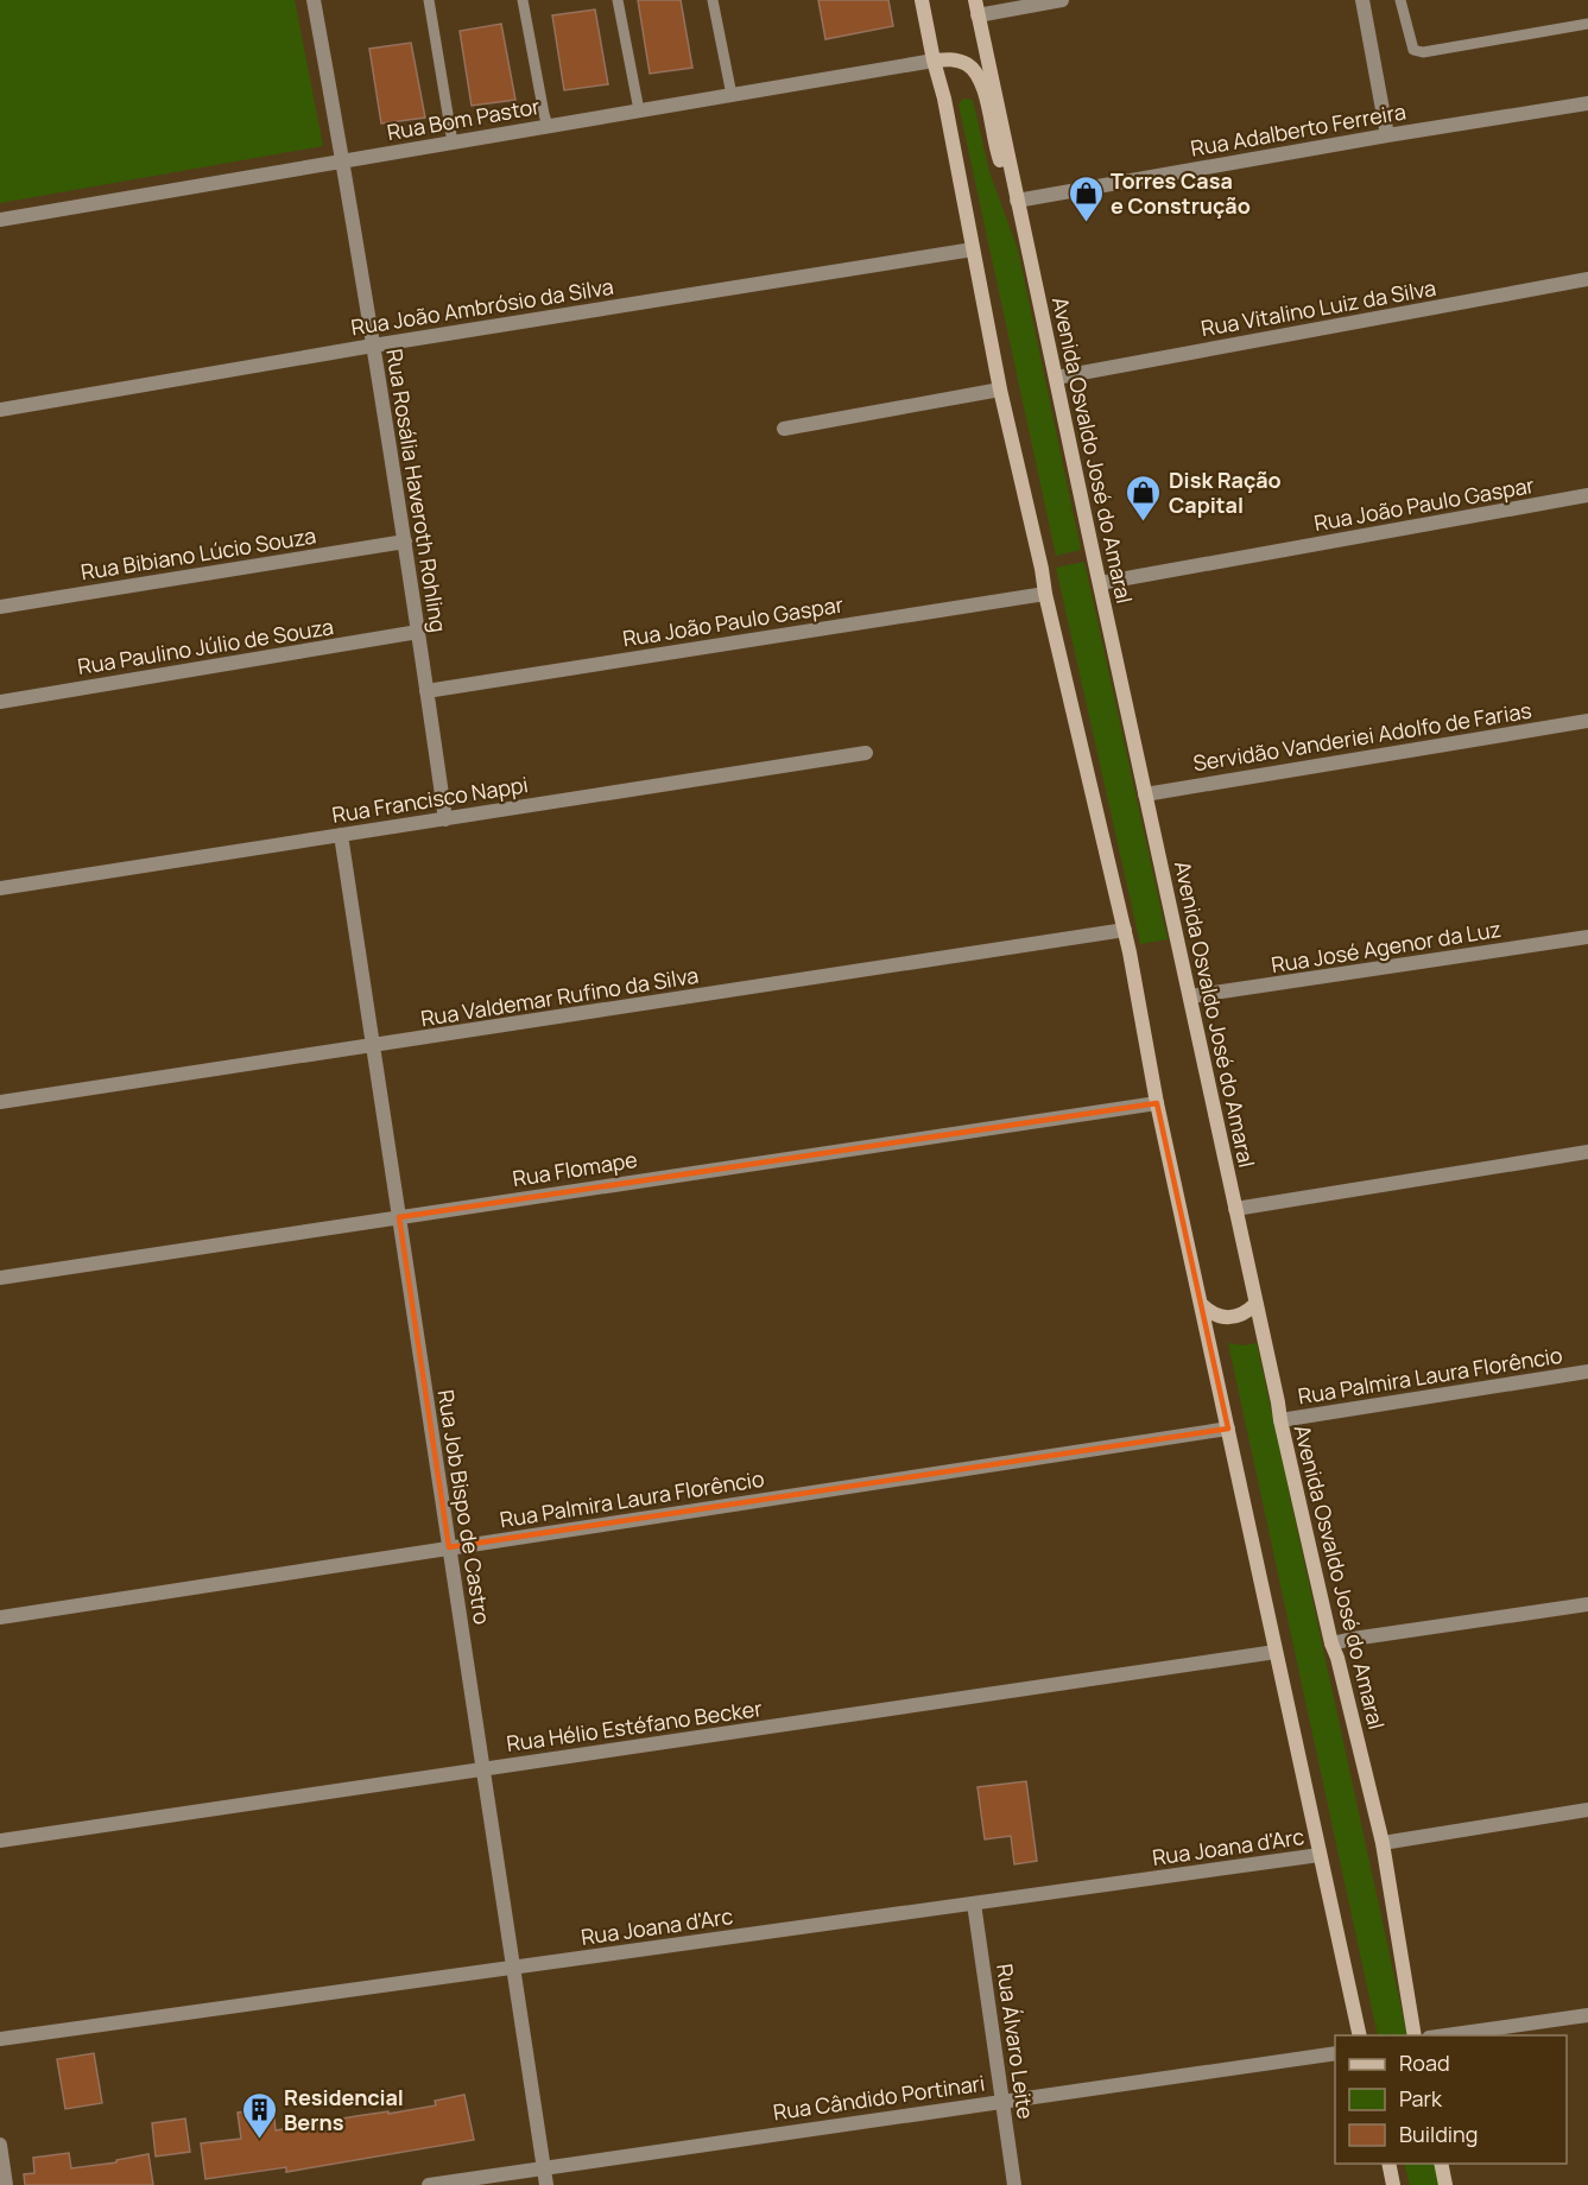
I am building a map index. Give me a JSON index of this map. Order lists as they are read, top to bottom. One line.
{"streets":{"main road":["Avenida Osvaldo José do Amaral"],"street":["Rua Bom Pastor","Rua Adalberto Ferreira","Rua João Ambrósio da Silva","Rua Vitalino Luiz da Silva","Rua Rosália Haveroth Rohling","Rua João Paulo Gaspar","Rua Bibiano Lúcio Souza","Rua Paulino Júlio de Souza","Servidão Vanderiei Adolfo de Farias","Rua Francisco Nappi","Rua José Agenor da Luz","Rua Valdemar Rufino da Silva","Rua Flomape","Rua Palmira Laura Florêncio","Rua Job Bispo de Castro","Rua Hélio Estéfano Becker","Rua Joana d'Arc","Rua Álvaro Leite","Rua Cândido Portinari"]},"crossings":[["Rua Bom Pastor","Rua Rosália Haveroth Rohling"],["Rua Adalberto Ferreira","Avenida Osvaldo José do Amaral"],["Rua João Ambrósio da Silva","Rua Rosália Haveroth Rohling"],["Rua Vitalino Luiz da Silva","Avenida Osvaldo José do Amaral"],["Avenida Osvaldo José do Amaral","Rua João Paulo Gaspar"],["Avenida Osvaldo José do Amaral","Servidão Vanderiei Adolfo de Farias"],["Avenida Osvaldo José do Amaral","Rua José Agenor da Luz"],["Avenida Osvaldo José do Amaral","Rua Palmira Laura Florêncio"],["Rua Rosália Haveroth Rohling","Rua João Paulo Gaspar"],["Rua Rosália Haveroth Rohling","Rua Bibiano Lúcio Souza"],["Rua Rosália Haveroth Rohling","Rua Paulino Júlio de Souza"],["Rua Rosália Haveroth Rohling","Rua Francisco Nappi"],["Rua Francisco Nappi","Rua Job Bispo de Castro"],["Rua Valdemar Rufino da Silva","Rua Job Bispo de Castro"],["Rua Flomape","Rua Job Bispo de Castro"],["Rua Palmira Laura Florêncio","Rua Job Bispo de Castro"],["Rua Job Bispo de Castro","Rua Hélio Estéfano Becker"],["Rua Job Bispo de Castro","Rua Joana d'Arc"],["Rua Job Bispo de Castro","Rua Cândido Portinari"],["Rua Joana d'Arc","Rua Álvaro Leite"],["Rua Álvaro Leite","Rua Cândido Portinari"]],"places":{"shop":["Torres Casa e Construção","Disk Ração Capital"],"building":["Residencial Berns"]},"legend":["Road","Park","Building"]}
